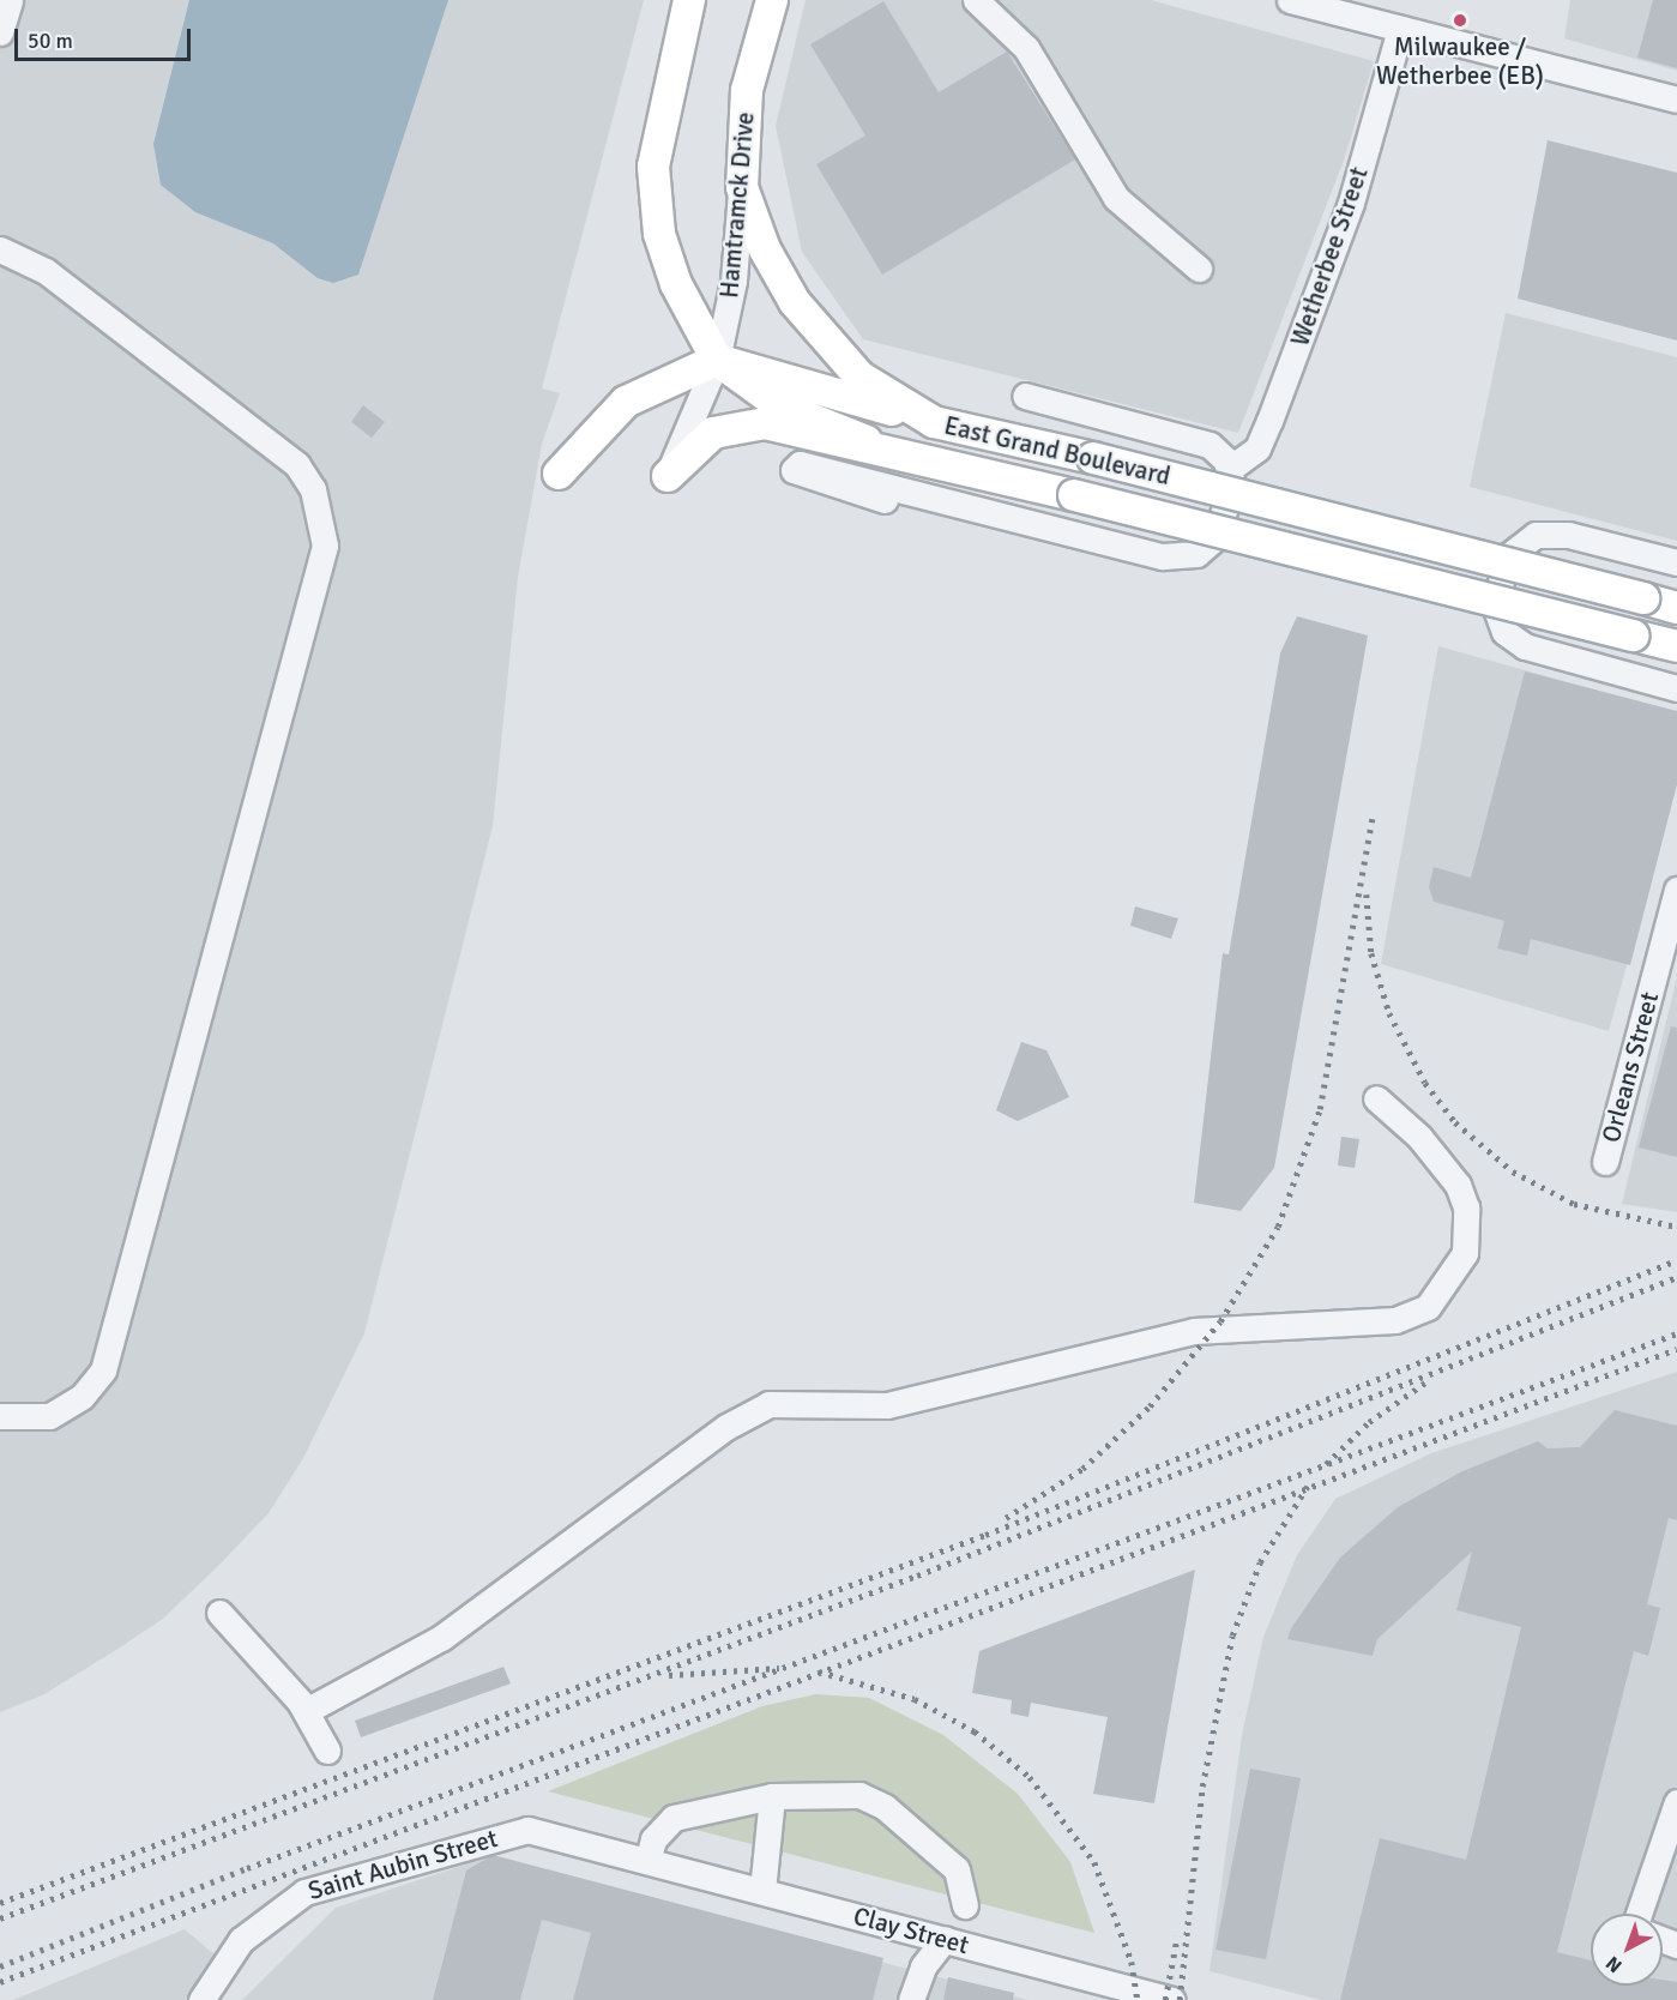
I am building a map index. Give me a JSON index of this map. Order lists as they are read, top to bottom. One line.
{"streets":{"main road":["Hamtramck Drive","East Grand Boulevard"],"street":["Wetherbee Street","Orleans Street","Saint Aubin Street","Clay Street"]},"crossings":[["Hamtramck Drive","East Grand Boulevard"],["Wetherbee Street","East Grand Boulevard"],["Saint Aubin Street","Clay Street"]],"places":["Milwaukee / Wetherbee (EB)"],"scale_bar":"50 m","north":"bottom left"}
